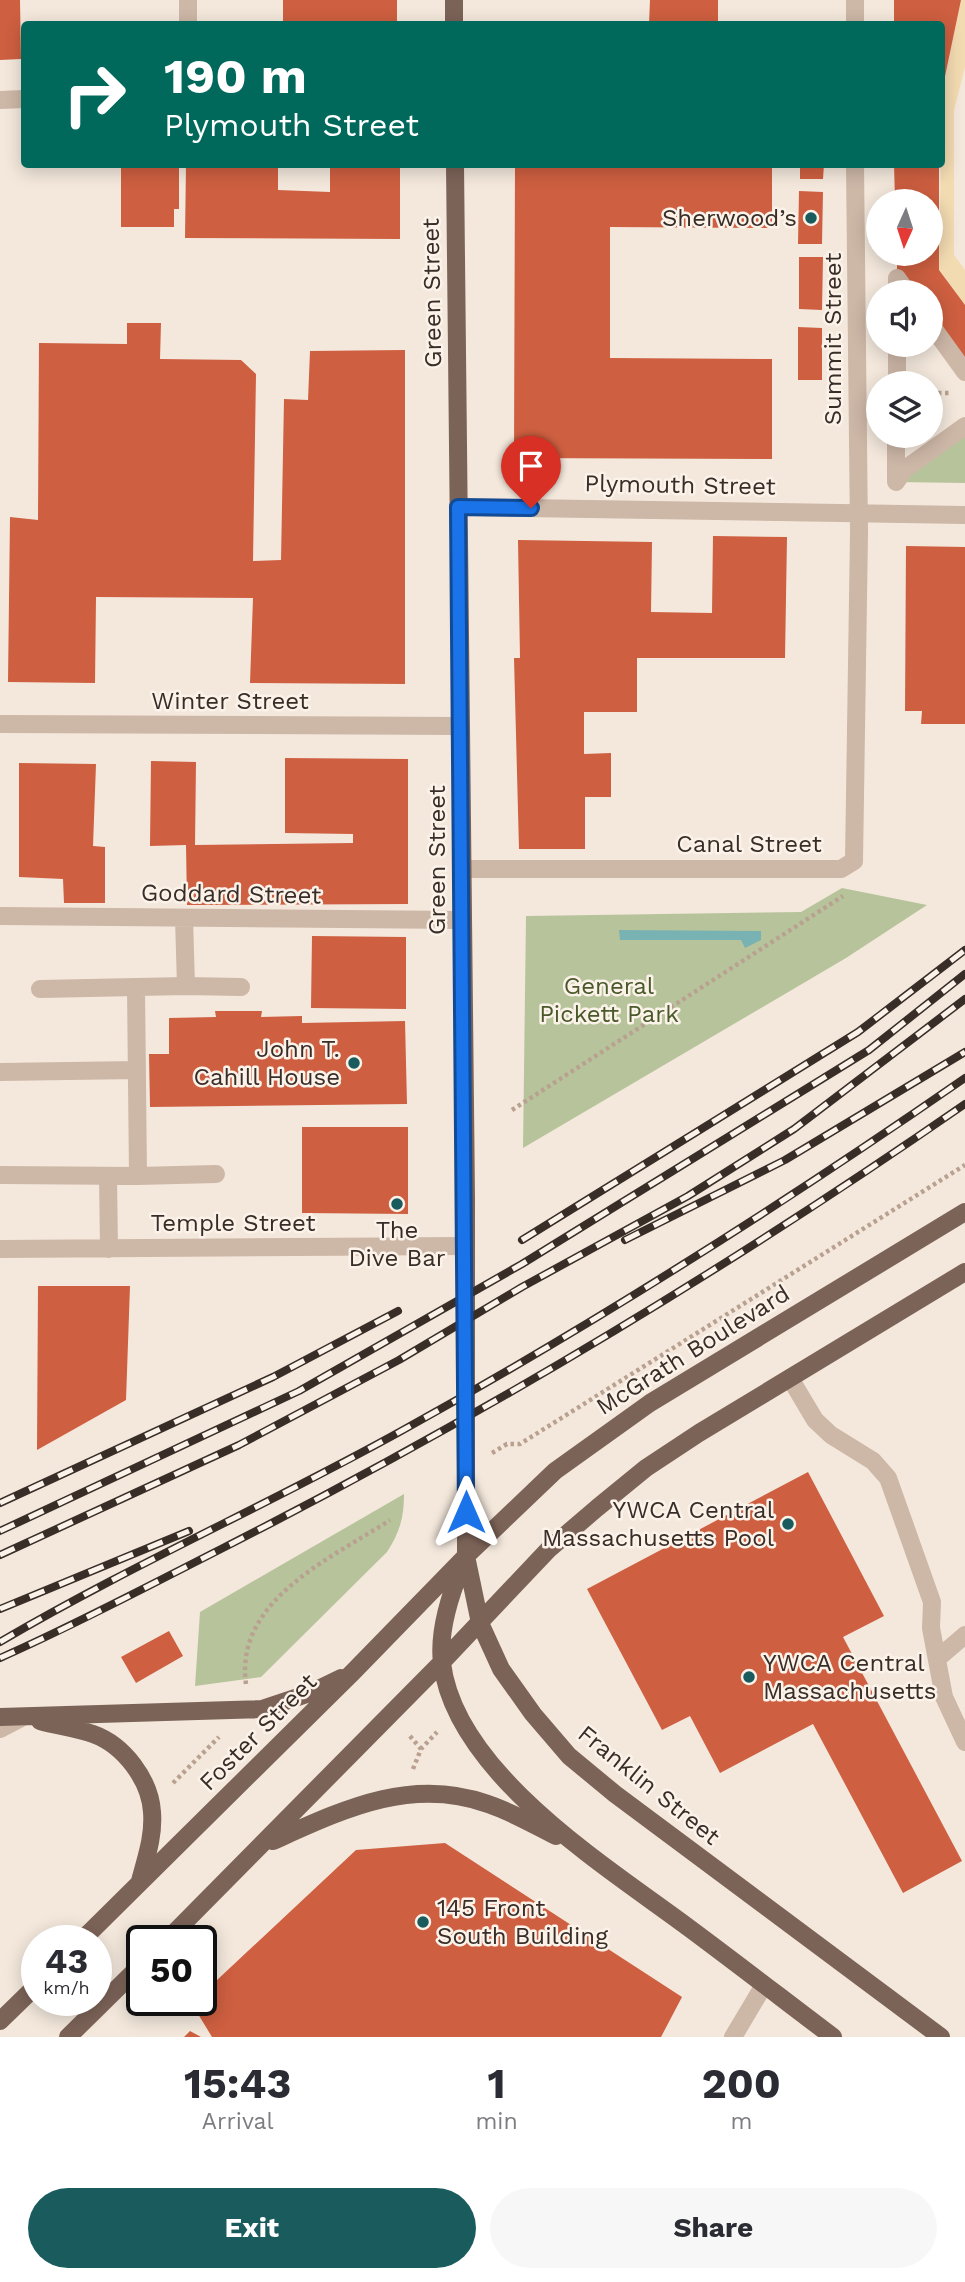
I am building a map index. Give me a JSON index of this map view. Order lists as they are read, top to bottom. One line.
{"streets":{"main road":["Green Street","McGrath Boulevard","Foster Street","Franklin Street"],"street":["Summit Street","Plymouth Street","Winter Street","Canal Street","Goddard Street","Temple Street"]},"crossings":[["Green Street","Plymouth Street"],["Green Street","Winter Street"],["Green Street","Canal Street"],["Green Street","Goddard Street"],["Green Street","Temple Street"],["Green Street","McGrath Boulevard"],["Green Street","Foster Street"],["Green Street","Franklin Street"],["Summit Street","Plymouth Street"],["Summit Street","Canal Street"],["Plymouth Street","Canal Street"],["McGrath Boulevard","Foster Street"],["McGrath Boulevard","Franklin Street"],["Foster Street","Franklin Street"]],"parks":["General Pickett Park"],"places":["Sherwood’s","John T. Cahill House","The Dive Bar","YWCA Central Massachusetts Pool","YWCA Central Massachusetts","145 Front South Building"],"north":"bottom","page":{"turn":["190 m","Plymouth Street"],"speed":"43 km/h","limit":"50","eta":["15:43","Arrival","1","min","200","m"],"buttons":["Exit","Share"]}}
